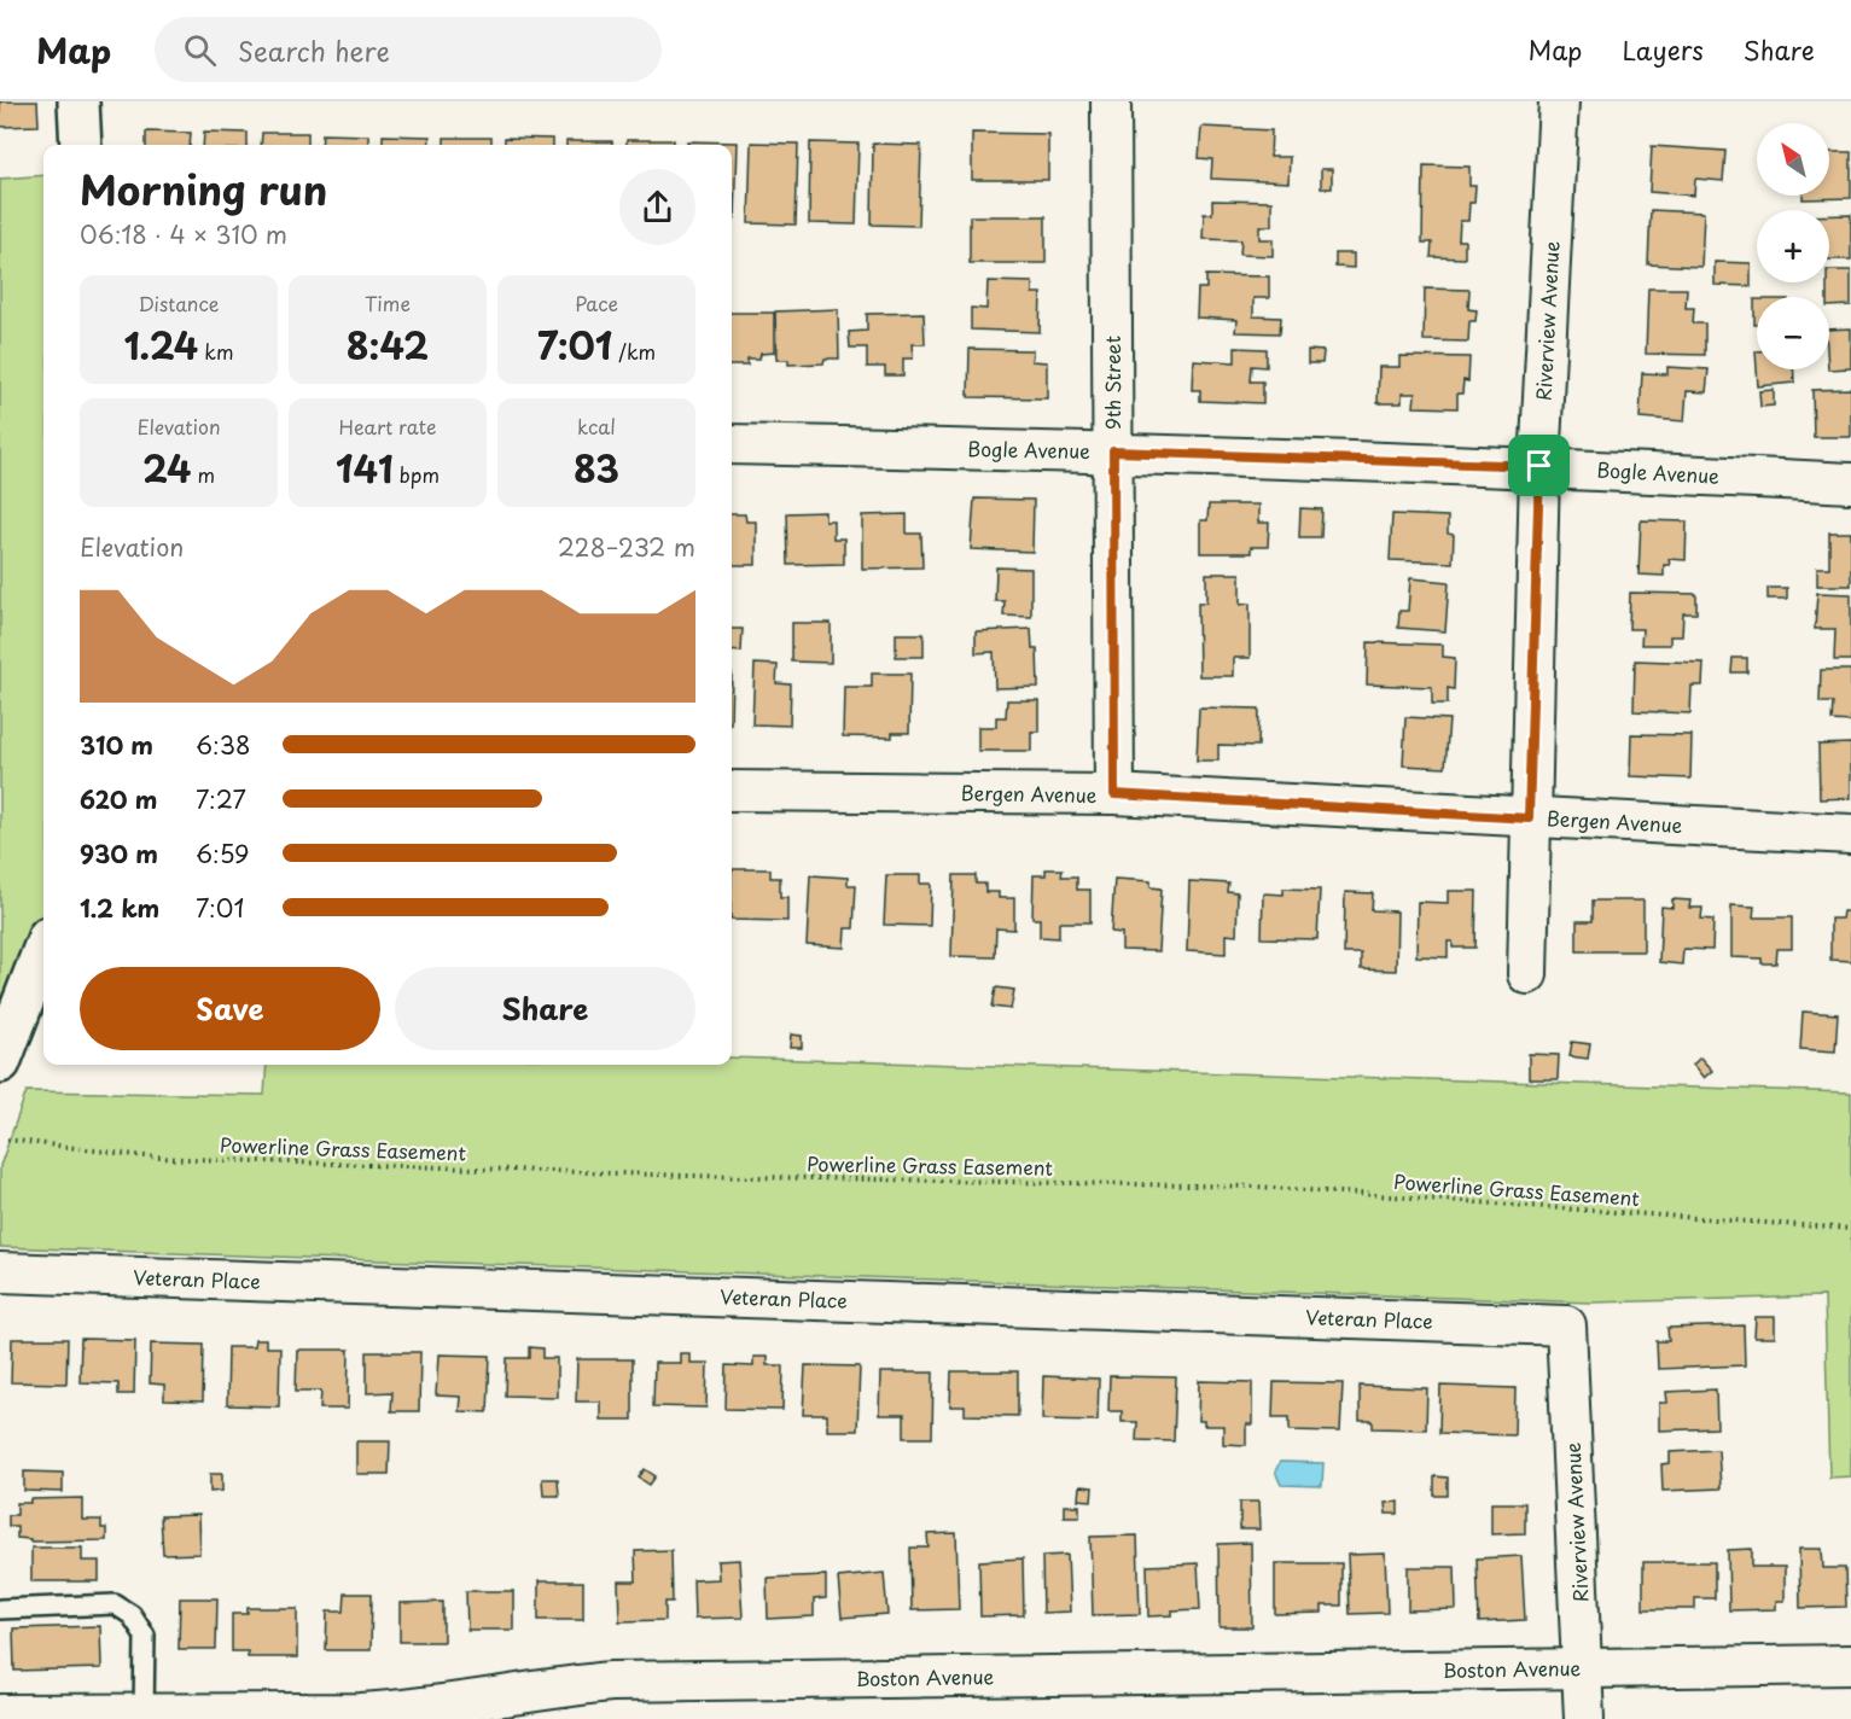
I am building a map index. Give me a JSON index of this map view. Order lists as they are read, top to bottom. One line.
{"streets":{"street":["Riverview Avenue","9th Street","Bogle Avenue","Bergen Avenue","Veteran Place","Boston Avenue"],"path":["Powerline Grass Easement"]},"crossings":[["Riverview Avenue","Bogle Avenue"],["Riverview Avenue","Bergen Avenue"],["Riverview Avenue","Veteran Place"],["Riverview Avenue","Boston Avenue"],["9th Street","Bogle Avenue"],["9th Street","Bergen Avenue"]],"north":"top left","page":{"header":"Map","search":"Search here","nav":["Map","Layers","Share"],"map_buttons":["+","−"],"heading":["Morning run","06:18 · 4 × 310 m"],"stats":[["Distance","1.24 km"],["Time","8:42"],["Pace","7:01 /km"],["Elevation","24 m"],["Heart rate","141 bpm"],["kcal","83"]],"chart":["Elevation","228–232 m"],"list":[{"name":"310 m","note":"6:38"},{"name":"620 m","note":"7:27"},{"name":"930 m","note":"6:59"},{"name":"1.2 km","note":"7:01"}],"buttons":["Save","Share"]}}
